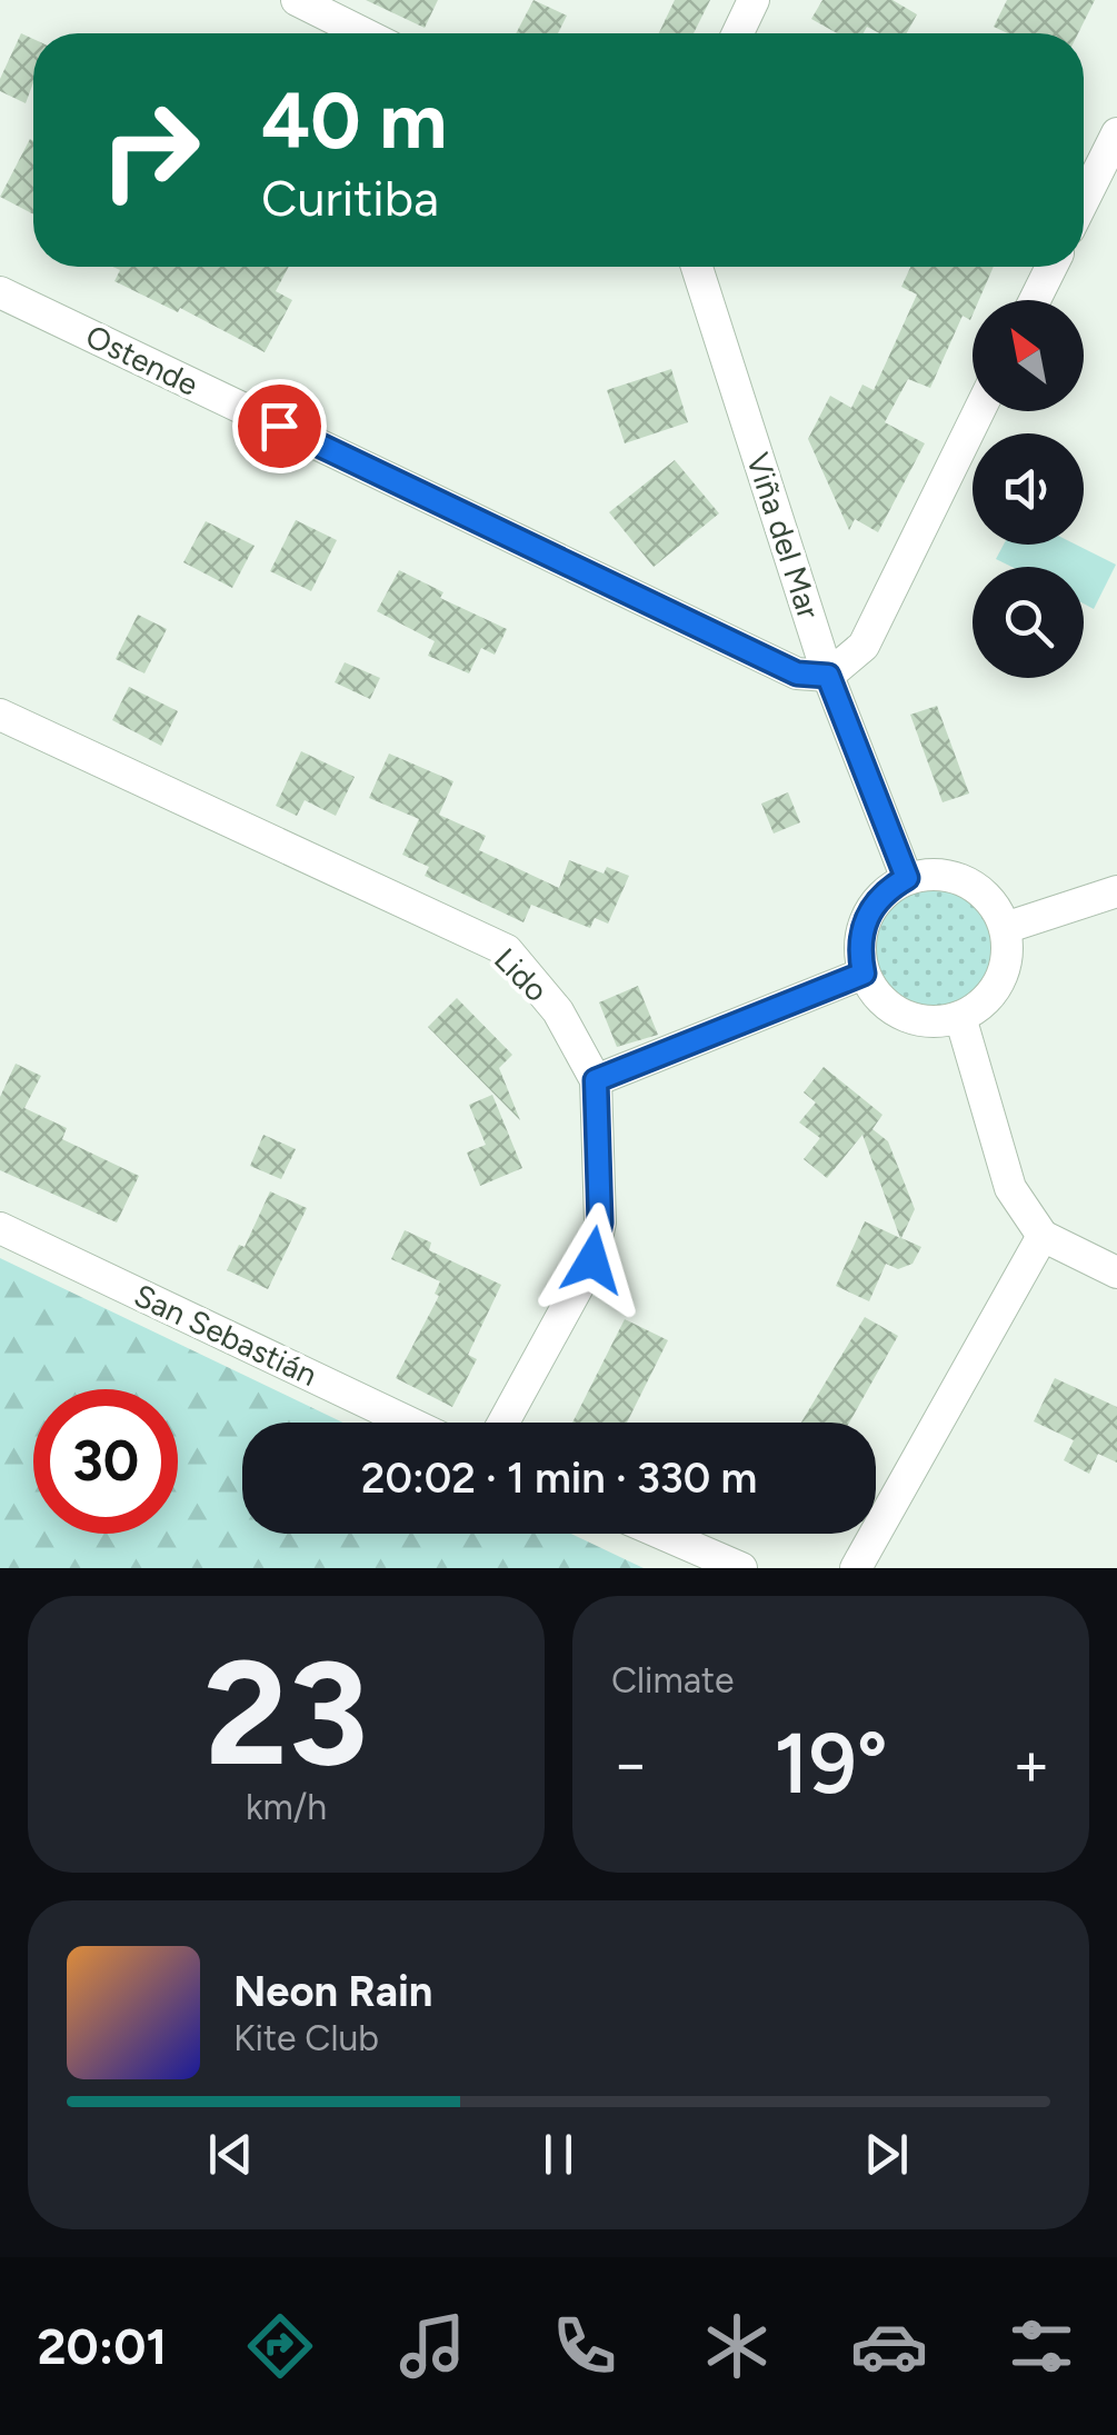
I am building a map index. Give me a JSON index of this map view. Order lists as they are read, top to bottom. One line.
{"streets":{"street":["Ostende","Viña del Mar","Lido","San Sebastián"]},"crossings":[["Ostende","Viña del Mar"]],"north":"top left","page":{"turn":["40 m","Curitiba"],"limit":"30","trip":"20:02 · 1 min · 330 m","tile":[["23","km/h"],"Climate"],"heat":["−","19°","+"],"song":["Neon Rain","Kite Club"],"tabs":"20:01"}}
